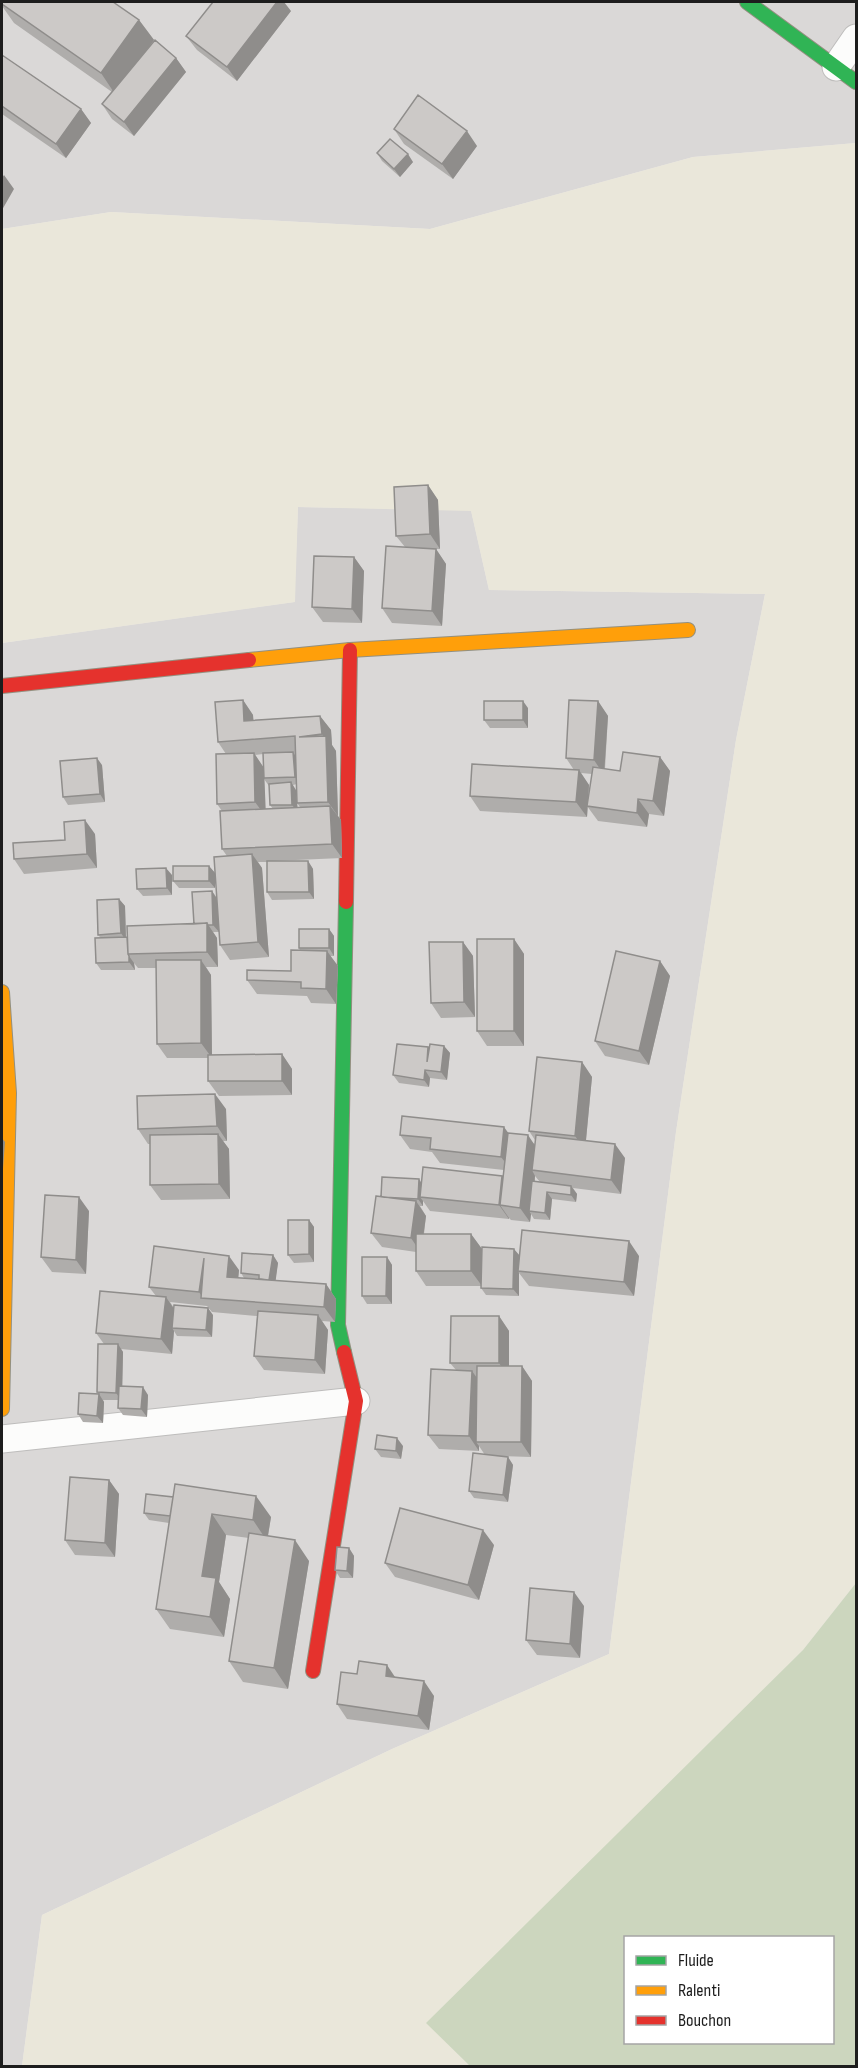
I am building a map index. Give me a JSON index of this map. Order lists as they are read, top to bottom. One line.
{"legend":["Fluide","Ralenti","Bouchon"]}
